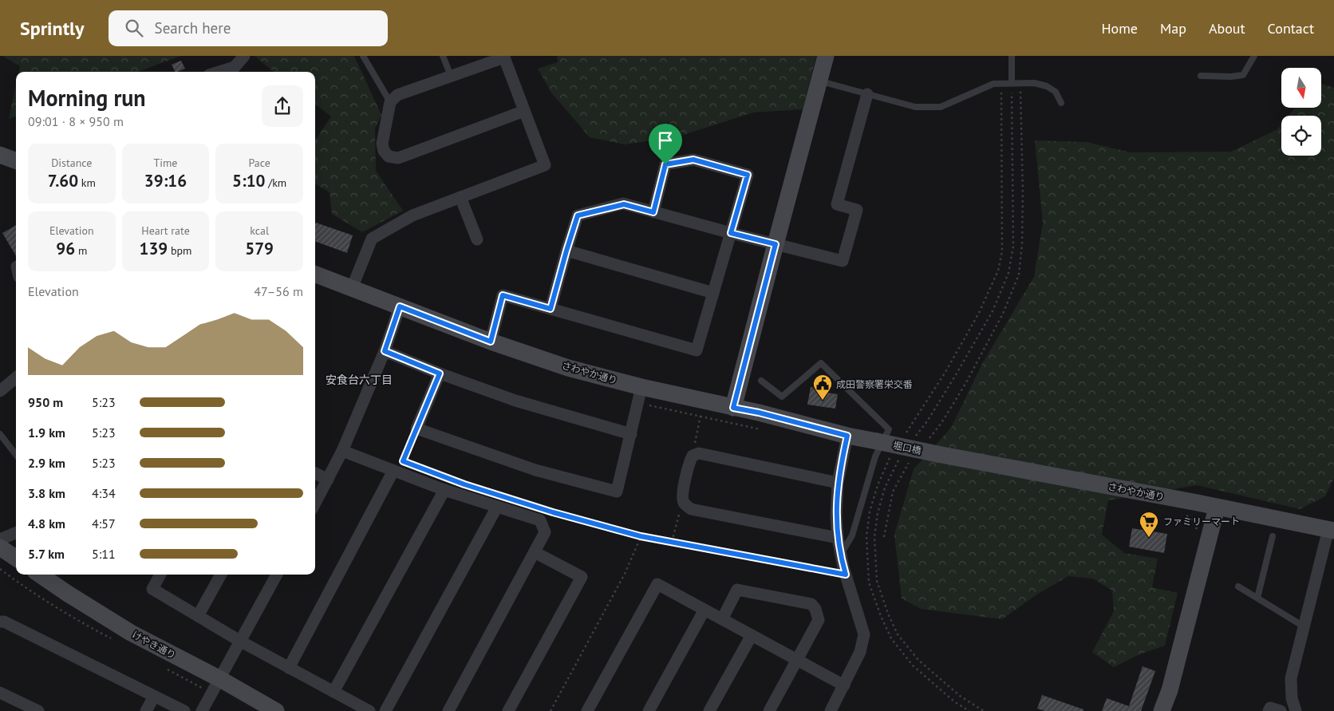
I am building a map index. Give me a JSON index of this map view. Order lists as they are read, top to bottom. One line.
{"streets":{"street":["さわやか通り","堀口橋","けやき通り"]},"crossings":[["さわやか通り","堀口橋"]],"districts":["安食台六丁目"],"places":{"public building":["成田警察署栄交番"],"supermarket":["ファミリーマート"]},"north":"bottom","page":{"header":"Sprintly","search":"Search here","nav":["Home","Map","About","Contact"],"heading":["Morning run","09:01 · 8 × 950 m"],"stats":[["Distance","7.60 km"],["Time","39:16"],["Pace","5:10 /km"],["Elevation","96 m"],["Heart rate","139 bpm"],["kcal","579"]],"chart":["Elevation","47–56 m"],"list":[{"name":"950 m","note":"5:23"},{"name":"1.9 km","note":"5:23"},{"name":"2.9 km","note":"5:23"},{"name":"3.8 km","note":"4:34"},{"name":"4.8 km","note":"4:57"},{"name":"5.7 km","note":"5:11"}]}}
